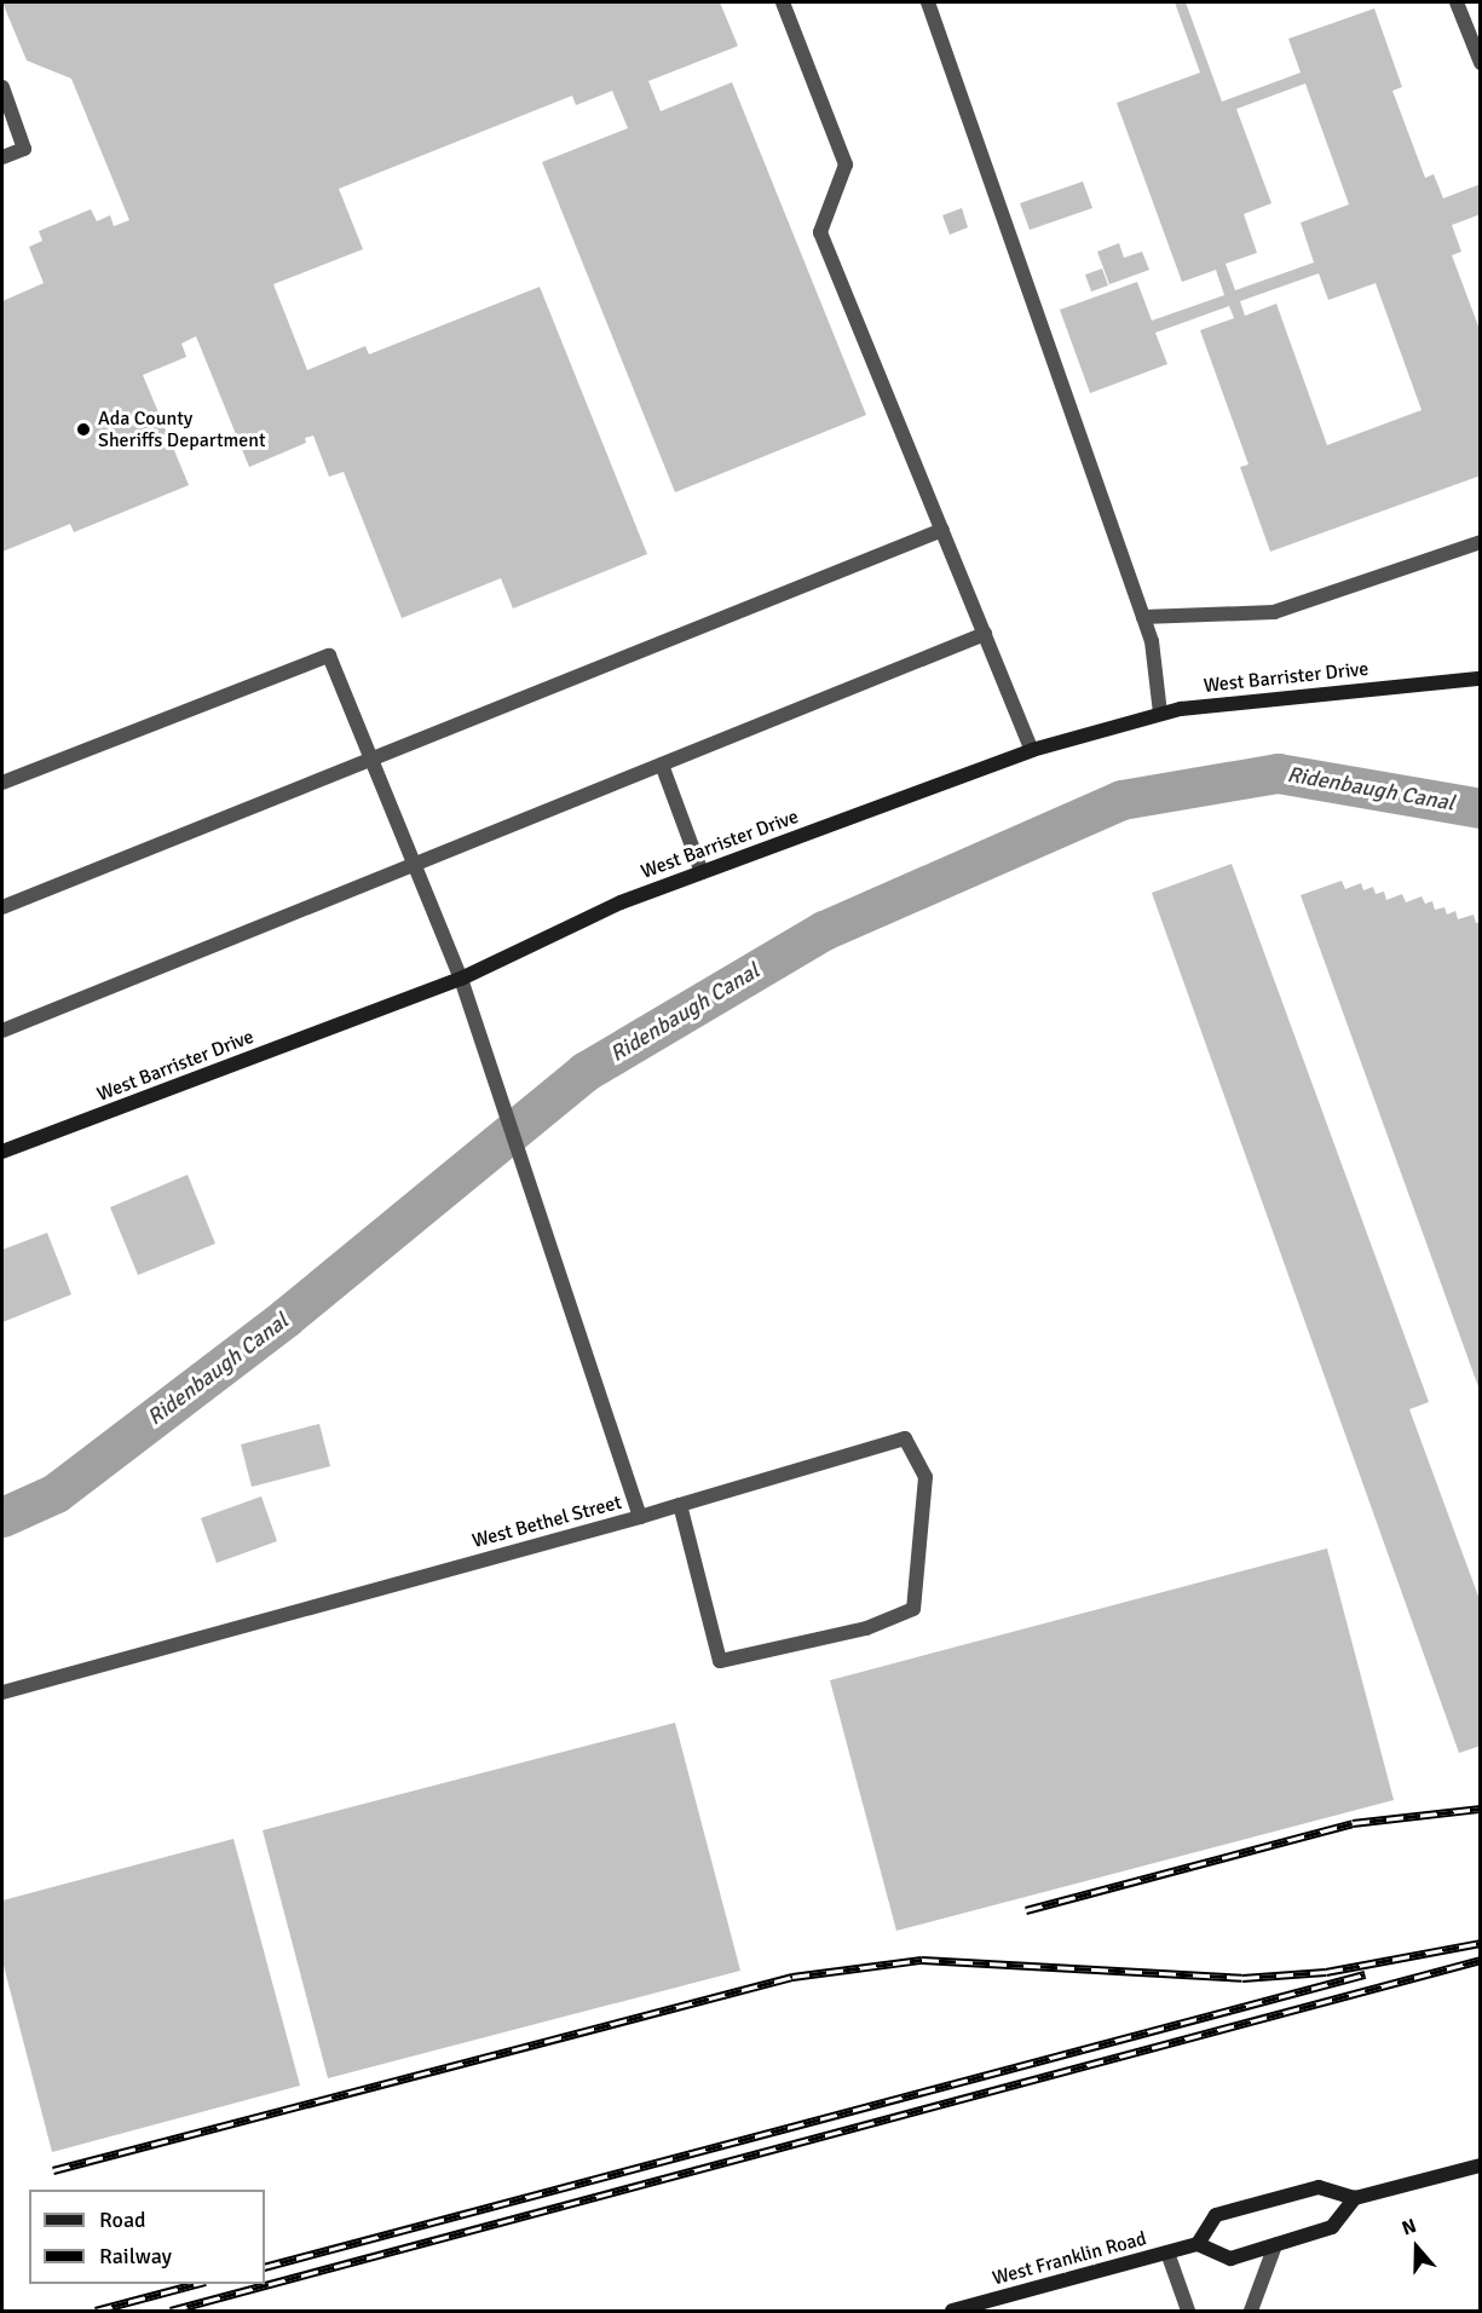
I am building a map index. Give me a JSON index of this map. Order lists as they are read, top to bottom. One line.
{"streets":{"street":["West Barrister Drive","West Bethel Street","West Franklin Road"]},"crossings":[["West Barrister Drive","West Bethel Street"]],"water":["Ridenbaugh Canal"],"places":["Ada County Sheriffs Department"],"legend":["Road","Railway"],"north":"top"}
